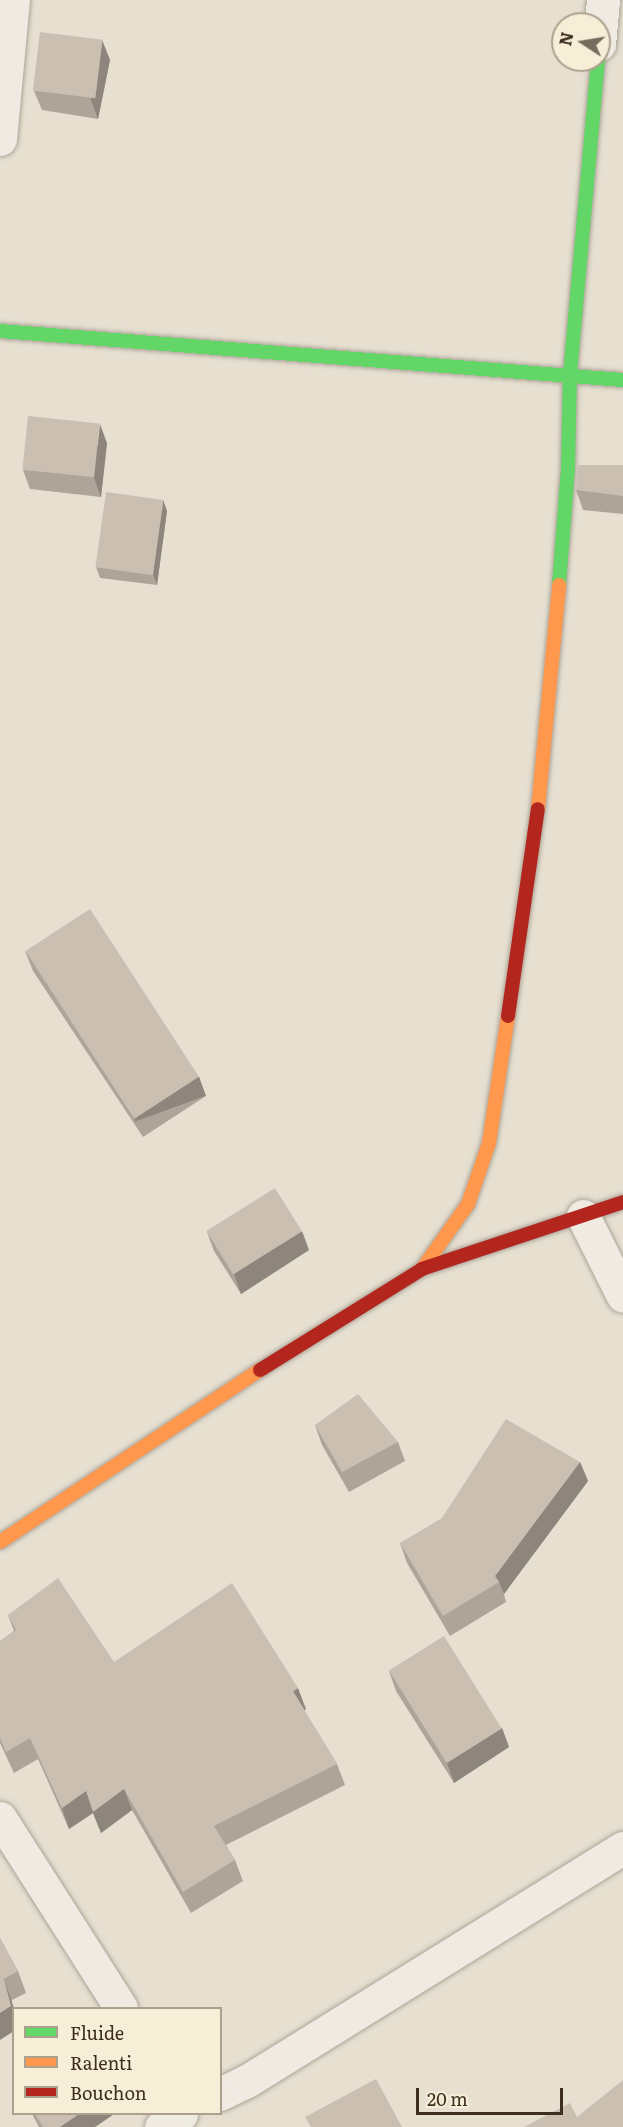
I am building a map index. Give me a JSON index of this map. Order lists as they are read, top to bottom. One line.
{"legend":["Fluide","Ralenti","Bouchon"],"scale_bar":"20 m","north":"left"}
